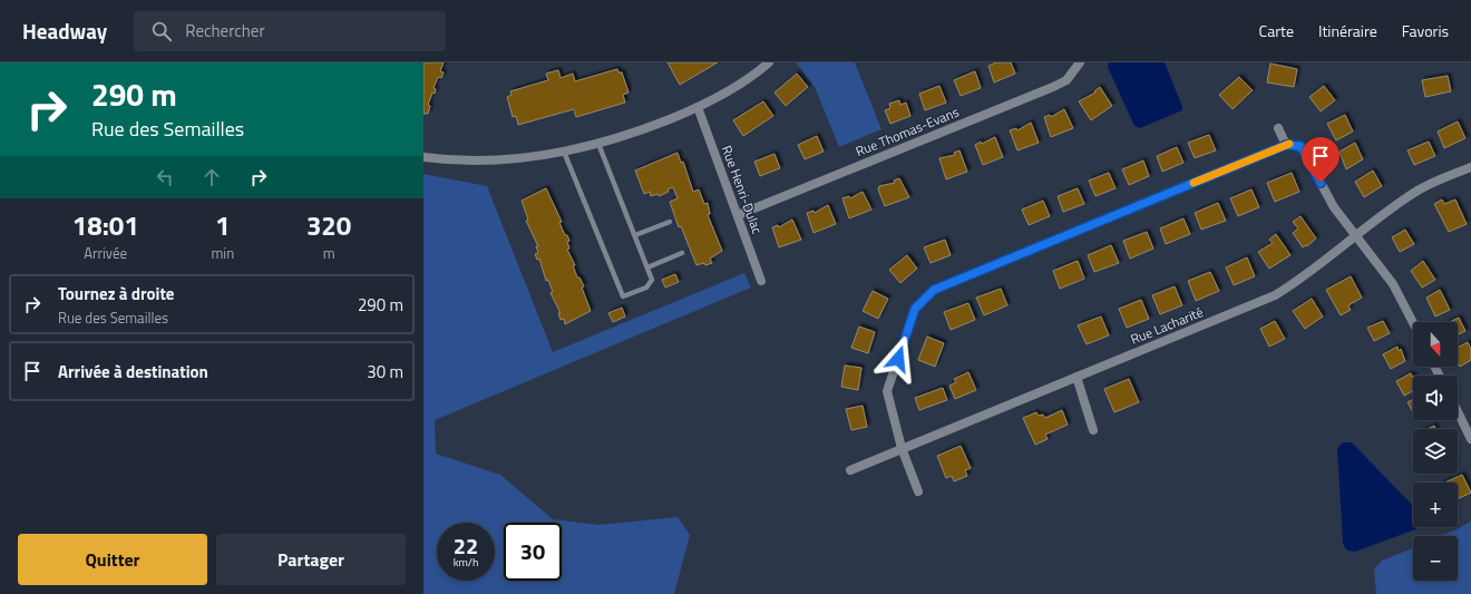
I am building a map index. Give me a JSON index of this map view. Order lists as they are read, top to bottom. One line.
{"streets":{"street":["Rue Thomas-Evans","Rue Henri-Dulac","Rue Lacharité"]},"crossings":[["Rue Thomas-Evans","Rue Henri-Dulac"]],"north":"bottom","page":{"header":"Headway","search":"Rechercher","nav":["Carte","Itinéraire","Favoris"],"turn":["290 m","Rue des Semailles"],"eta":["18:01","Arrivée","1","min","320","m"],"list":[{"name":"Tournez à droite","note":"Rue des Semailles","value":"290 m"},{"name":"Arrivée à destination","value":"30 m"}],"map_buttons":["+","−"],"speed":"22 km/h","limit":"30","buttons":["Quitter","Partager"]}}
